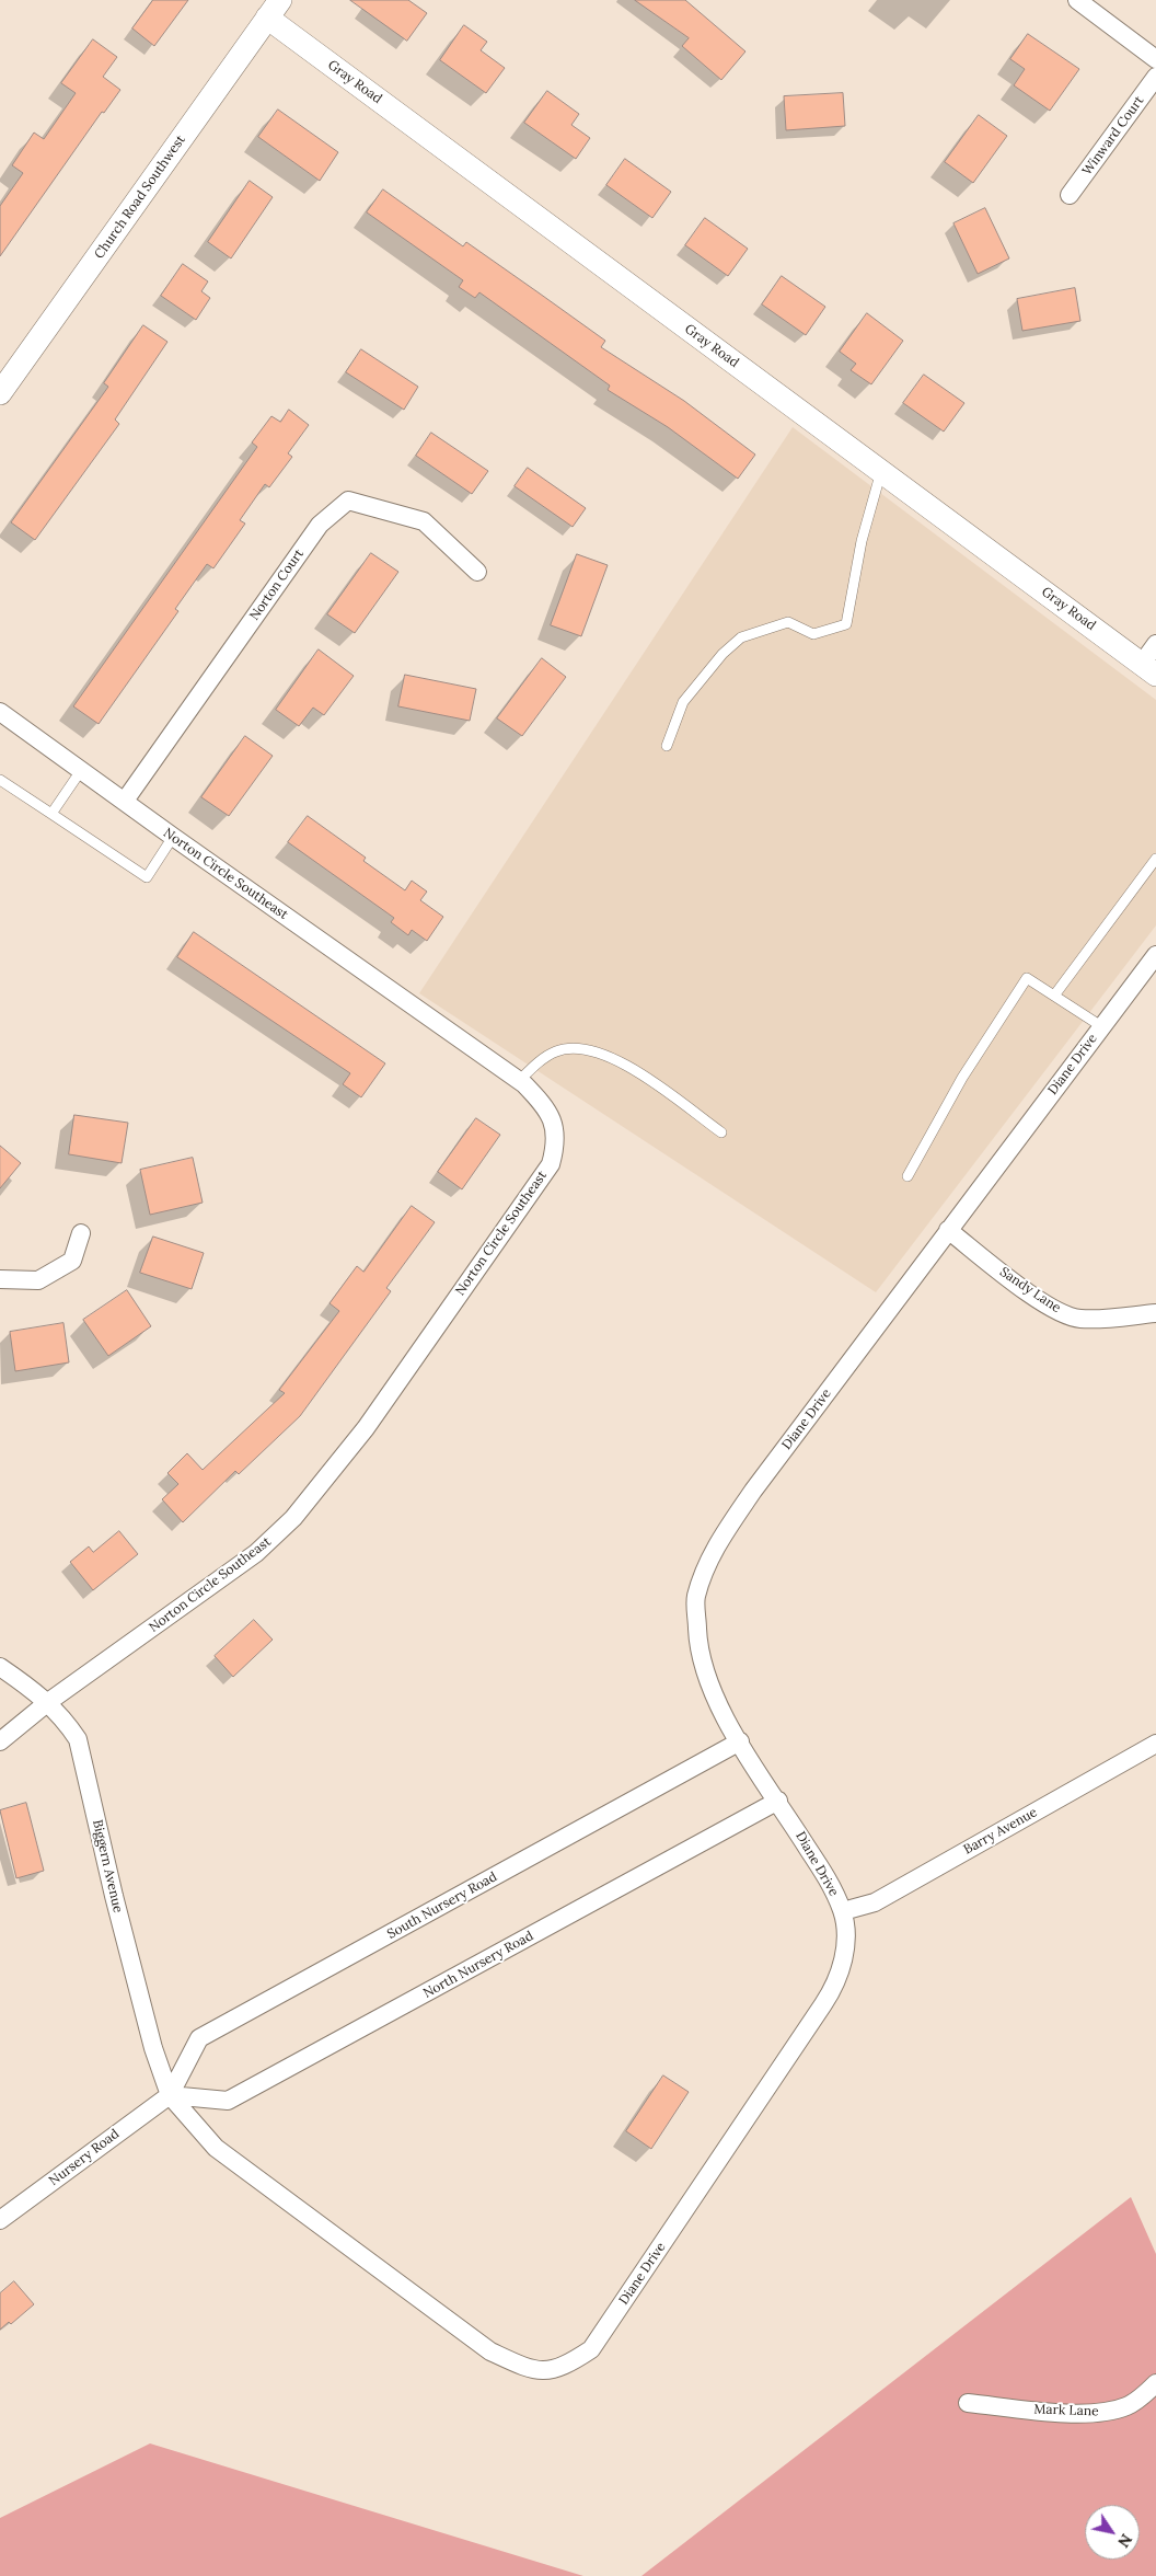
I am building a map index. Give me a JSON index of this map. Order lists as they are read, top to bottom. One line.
{"streets":{"street":["Gray Road","Winward Court","Church Road Southwest","Norton Court","Norton Circle Southeast","Diane Drive","Sandy Lane","Barry Avenue","Biggern Avenue","South Nursery Road","North Nursery Road","Nursery Road","Mark Lane"]},"crossings":[["Gray Road","Church Road Southwest"],["Norton Court","Norton Circle Southeast"],["Norton Circle Southeast","Biggern Avenue"],["Diane Drive","Sandy Lane"],["Diane Drive","Barry Avenue"],["Diane Drive","Biggern Avenue"],["Diane Drive","South Nursery Road"],["Diane Drive","North Nursery Road"],["Diane Drive","Nursery Road"],["Biggern Avenue","South Nursery Road"],["Biggern Avenue","North Nursery Road"],["Biggern Avenue","Nursery Road"],["South Nursery Road","North Nursery Road"],["South Nursery Road","Nursery Road"],["North Nursery Road","Nursery Road"]],"north":"bottom right"}
